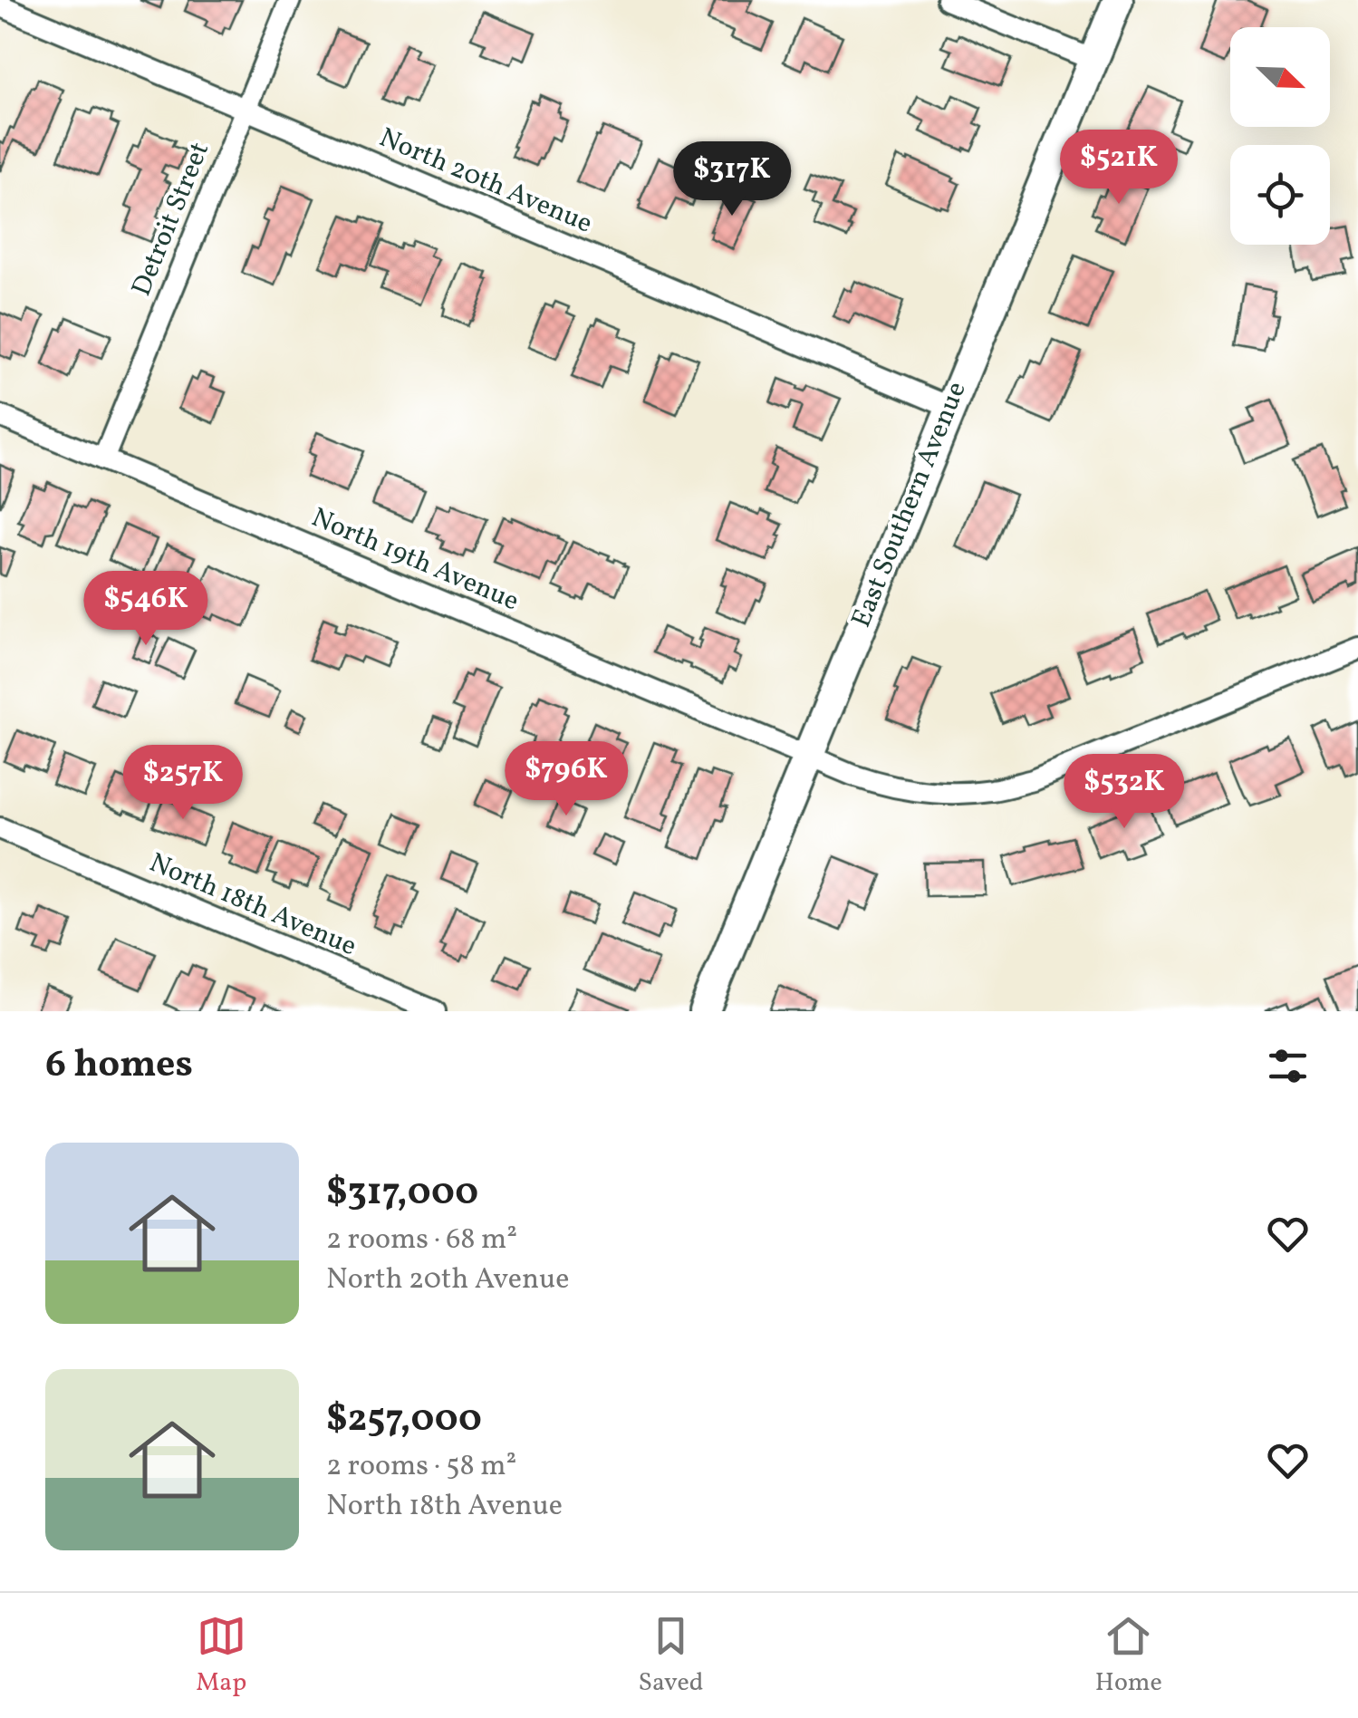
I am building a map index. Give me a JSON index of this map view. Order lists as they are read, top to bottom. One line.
{"streets":{"street":["North 20th Avenue","Detroit Street","East Southern Avenue","North 19th Avenue","North 18th Avenue"]},"crossings":[["North 20th Avenue","Detroit Street"],["North 20th Avenue","East Southern Avenue"],["Detroit Street","North 19th Avenue"],["East Southern Avenue","North 19th Avenue"]],"north":"bottom right","page":{"price":["$521K","$317K","$546K","$796K","$257K","$532K"],"heading":"6 homes","list":[{"name":"$317,000","note":"2 rooms · 68 m² · North 20th Avenue"},{"name":"$257,000","note":"2 rooms · 58 m² · North 18th Avenue"}],"tabs":["Map","Saved","Home"]}}
